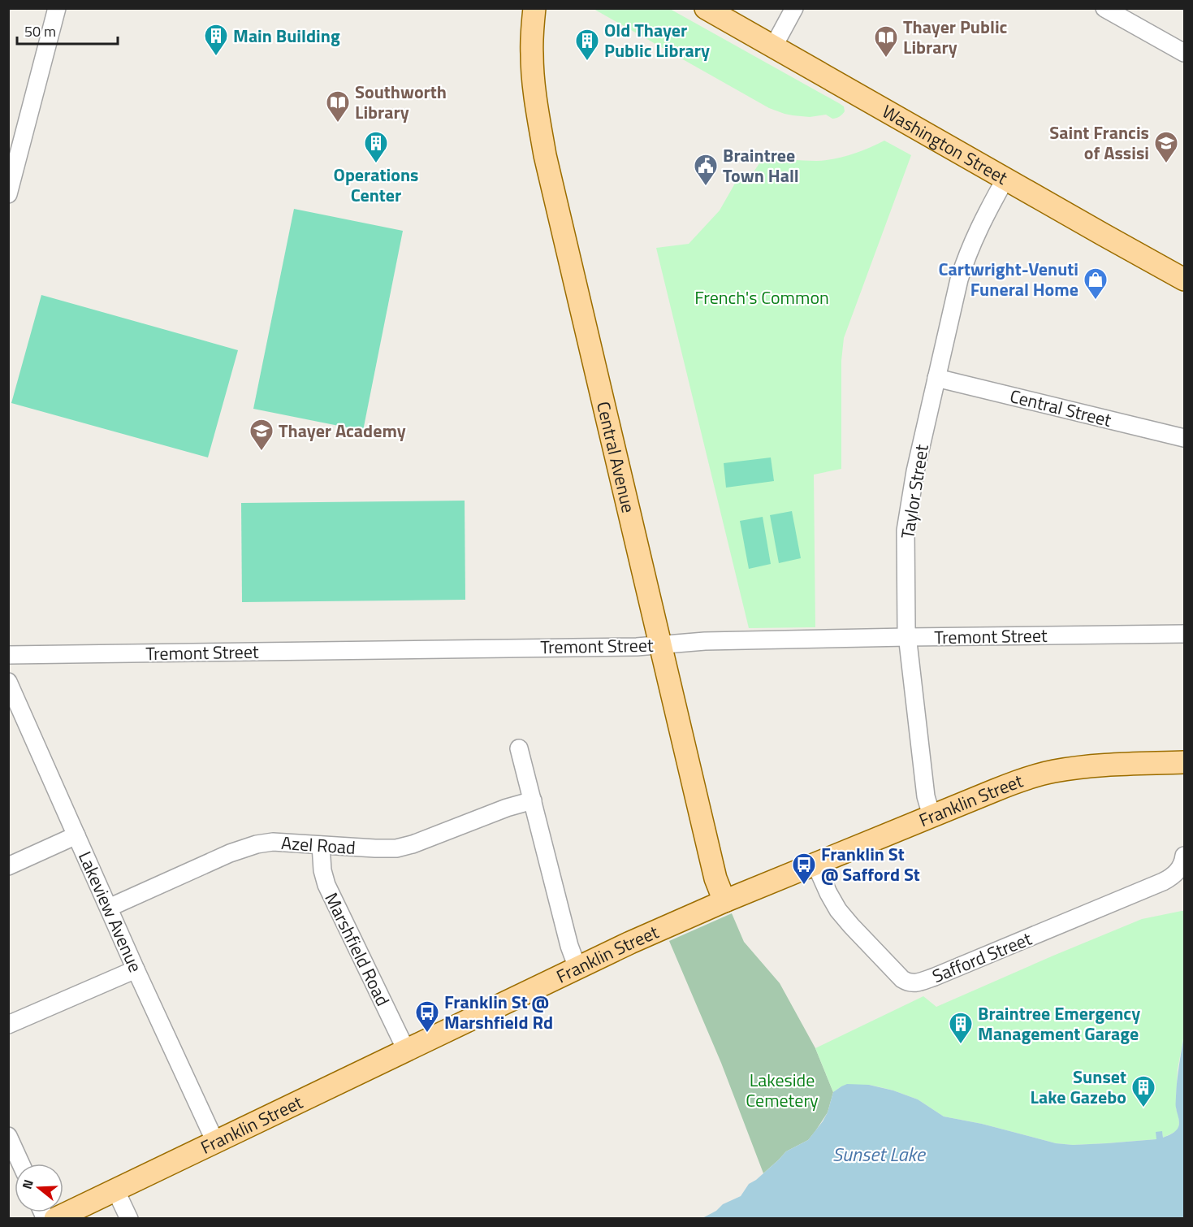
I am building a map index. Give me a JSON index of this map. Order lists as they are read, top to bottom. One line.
{"streets":{"main road":["Washington Street","Central Avenue","Franklin Street"],"street":["Central Street","Taylor Street","Tremont Street","Azel Road","Lakeview Avenue","Marshfield Road","Safford Street"]},"crossings":[["Washington Street","Taylor Street"],["Central Street","Taylor Street"],["Central Avenue","Tremont Street"],["Central Avenue","Franklin Street"],["Taylor Street","Tremont Street"],["Taylor Street","Franklin Street"],["Franklin Street","Lakeview Avenue"],["Franklin Street","Marshfield Road"],["Franklin Street","Safford Street"],["Azel Road","Lakeview Avenue"],["Azel Road","Marshfield Road"]],"water":["Sunset Lake"],"parks":["French's Common","Lakeside Cemetery"],"places":{"building":["Main Building","Old Thayer Public Library","Operations Center","Braintree Emergency Management Garage","Sunset Lake Gazebo"],"library":["Thayer Public Library","Southworth Library"],"school or university":["Saint Francis of Assisi","Thayer Academy"],"public building":["Braintree Town Hall"],"shop":["Cartwright-Venuti Funeral Home"],"bus stop":["Franklin St @ Safford St","Franklin St @ Marshfield Rd"]},"scale_bar":"50 m","north":"left"}
